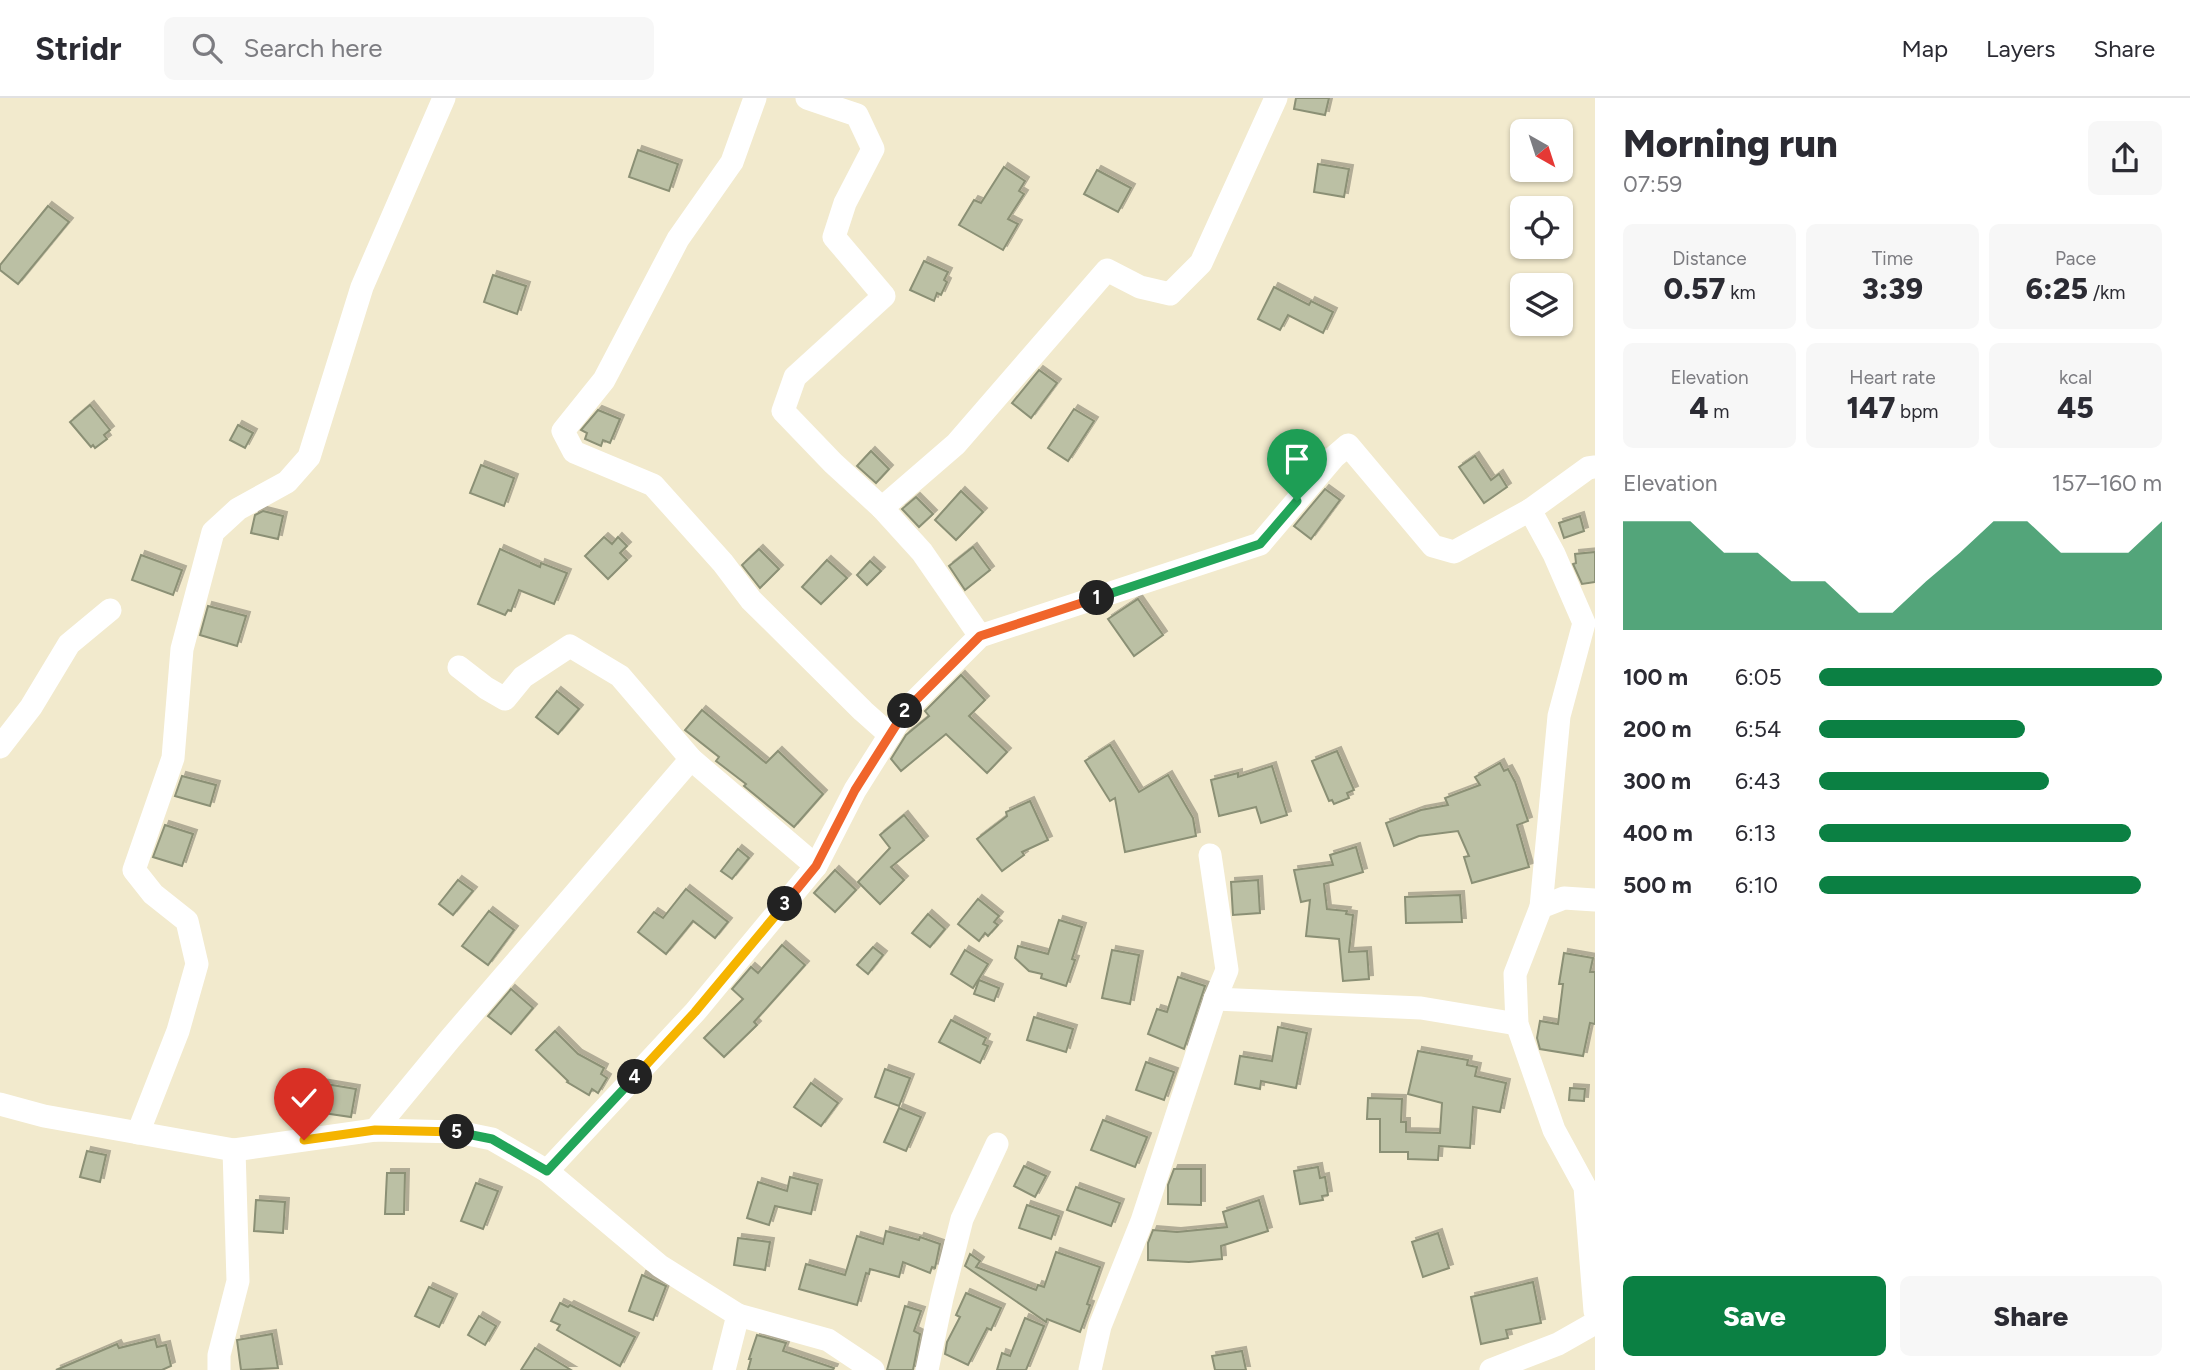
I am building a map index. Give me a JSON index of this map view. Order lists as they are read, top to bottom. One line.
{"north":"bottom right","page":{"header":"Stridr","search":"Search here","nav":["Map","Layers","Share"],"heading":["Morning run","07:59"],"stats":[["Distance","0.57 km"],["Time","3:39"],["Pace","6:25 /km"],["Elevation","4 m"],["Heart rate","147 bpm"],["kcal","45"]],"chart":["Elevation","157–160 m"],"pins":["1","2","3","4","5"],"list":[{"name":"100 m","note":"6:05"},{"name":"200 m","note":"6:54"},{"name":"300 m","note":"6:43"},{"name":"400 m","note":"6:13"},{"name":"500 m","note":"6:10"}],"buttons":["Save","Share"]}}
